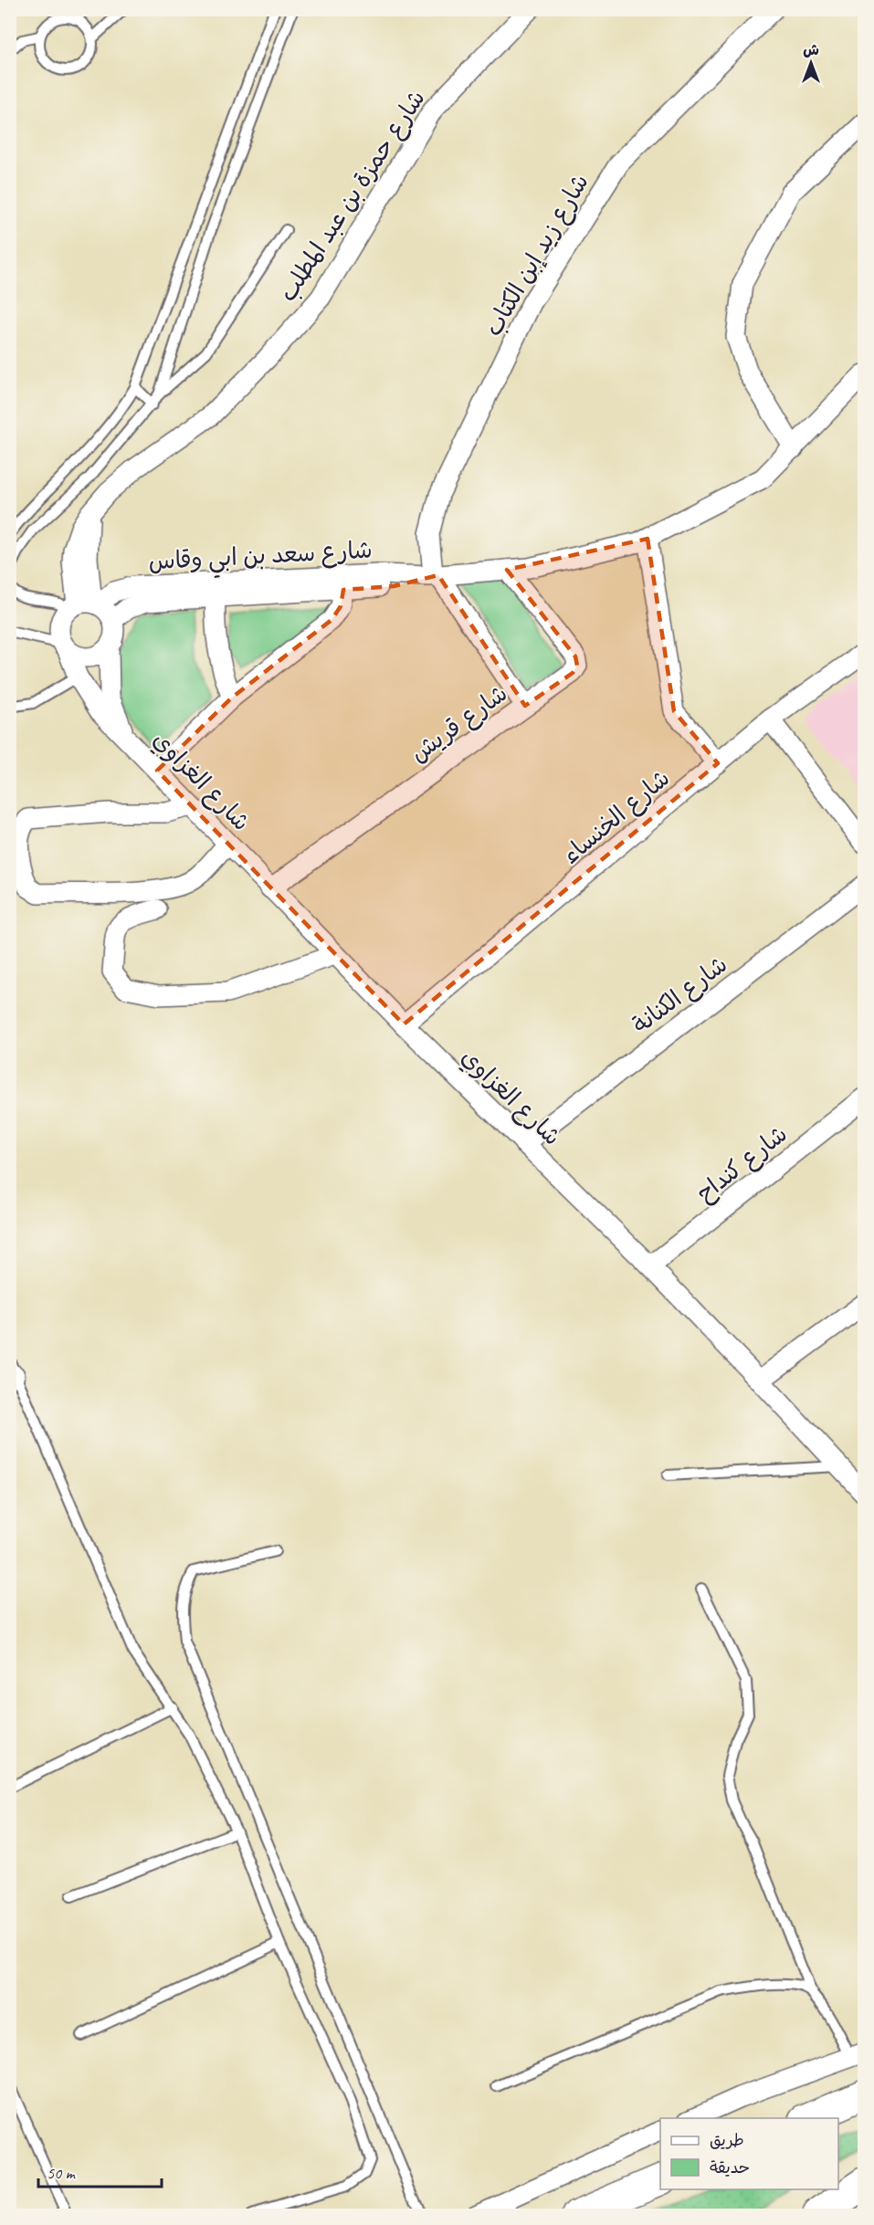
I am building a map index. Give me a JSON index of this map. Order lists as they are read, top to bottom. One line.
{"streets":{"street":["شارع حمزة بن عبد المطلب","شارع زيد إبن الكتاب","شارع سعد بن ابي وقاس","شارع قريش","شارع الغزاوي","شارع الخنساء","شارع الكنانة","شارع كنداح"]},"crossings":[["شارع حمزة بن عبد المطلب","شارع سعد بن ابي وقاس"],["شارع حمزة بن عبد المطلب","شارع الغزاوي"],["شارع زيد إبن الكتاب","شارع سعد بن ابي وقاس"],["شارع سعد بن ابي وقاس","شارع قريش"],["شارع سعد بن ابي وقاس","شارع الغزاوي"],["شارع قريش","شارع الغزاوي"],["شارع الغزاوي","شارع الخنساء"],["شارع الغزاوي","شارع الكنانة"],["شارع الغزاوي","شارع كنداح"]],"legend":["طريق","حديقة"],"scale_bar":"50 m","north":"top"}
